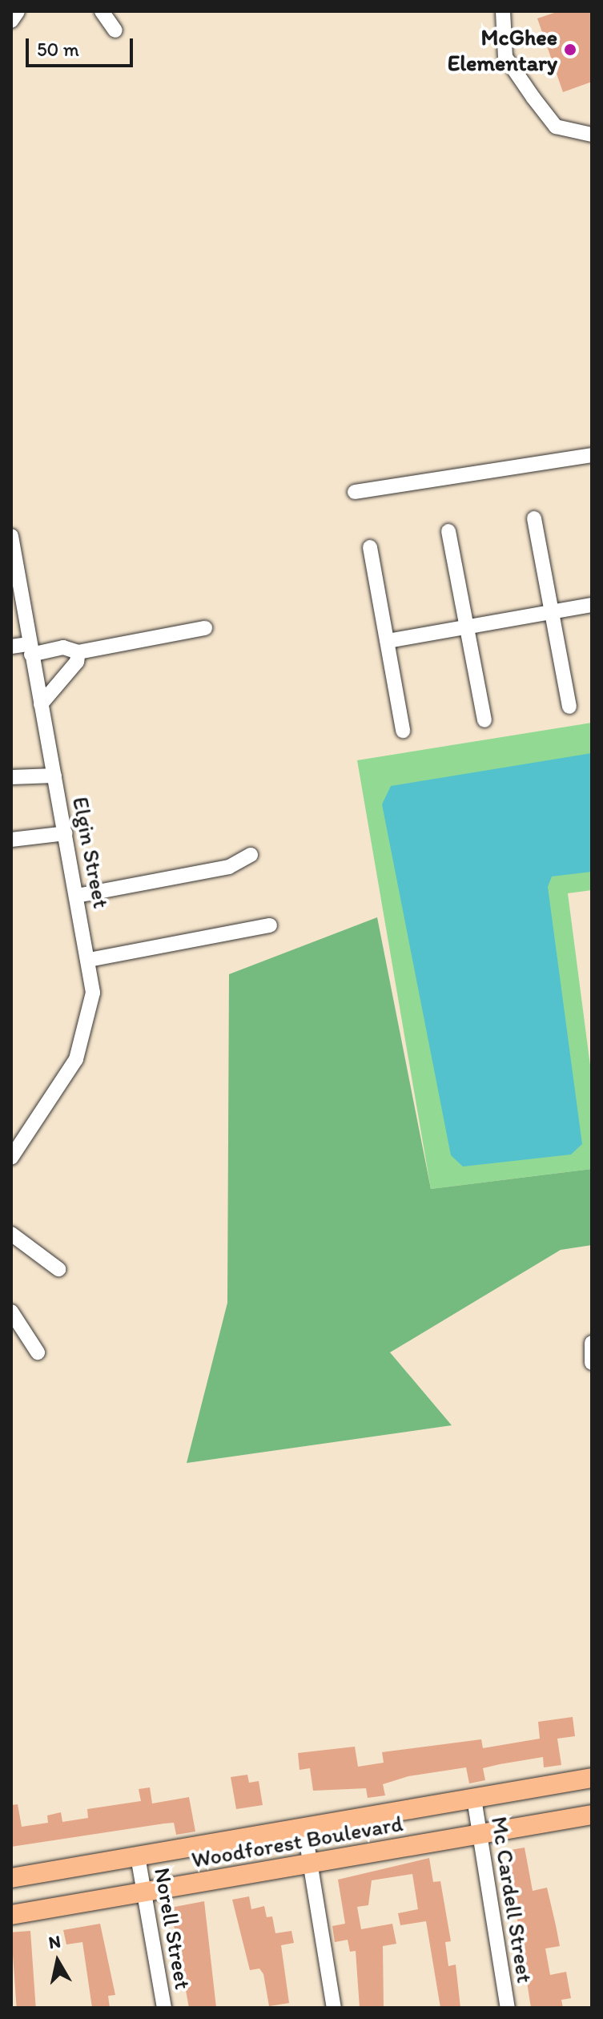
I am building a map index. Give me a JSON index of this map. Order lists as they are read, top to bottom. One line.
{"streets":{"main road":["Woodforest Boulevard"],"street":["Elgin Street","Mc Cardell Street","Norell Street"]},"crossings":[["Woodforest Boulevard","Mc Cardell Street"],["Woodforest Boulevard","Norell Street"]],"places":["McGhee Elementary"],"scale_bar":"50 m","north":"top"}
